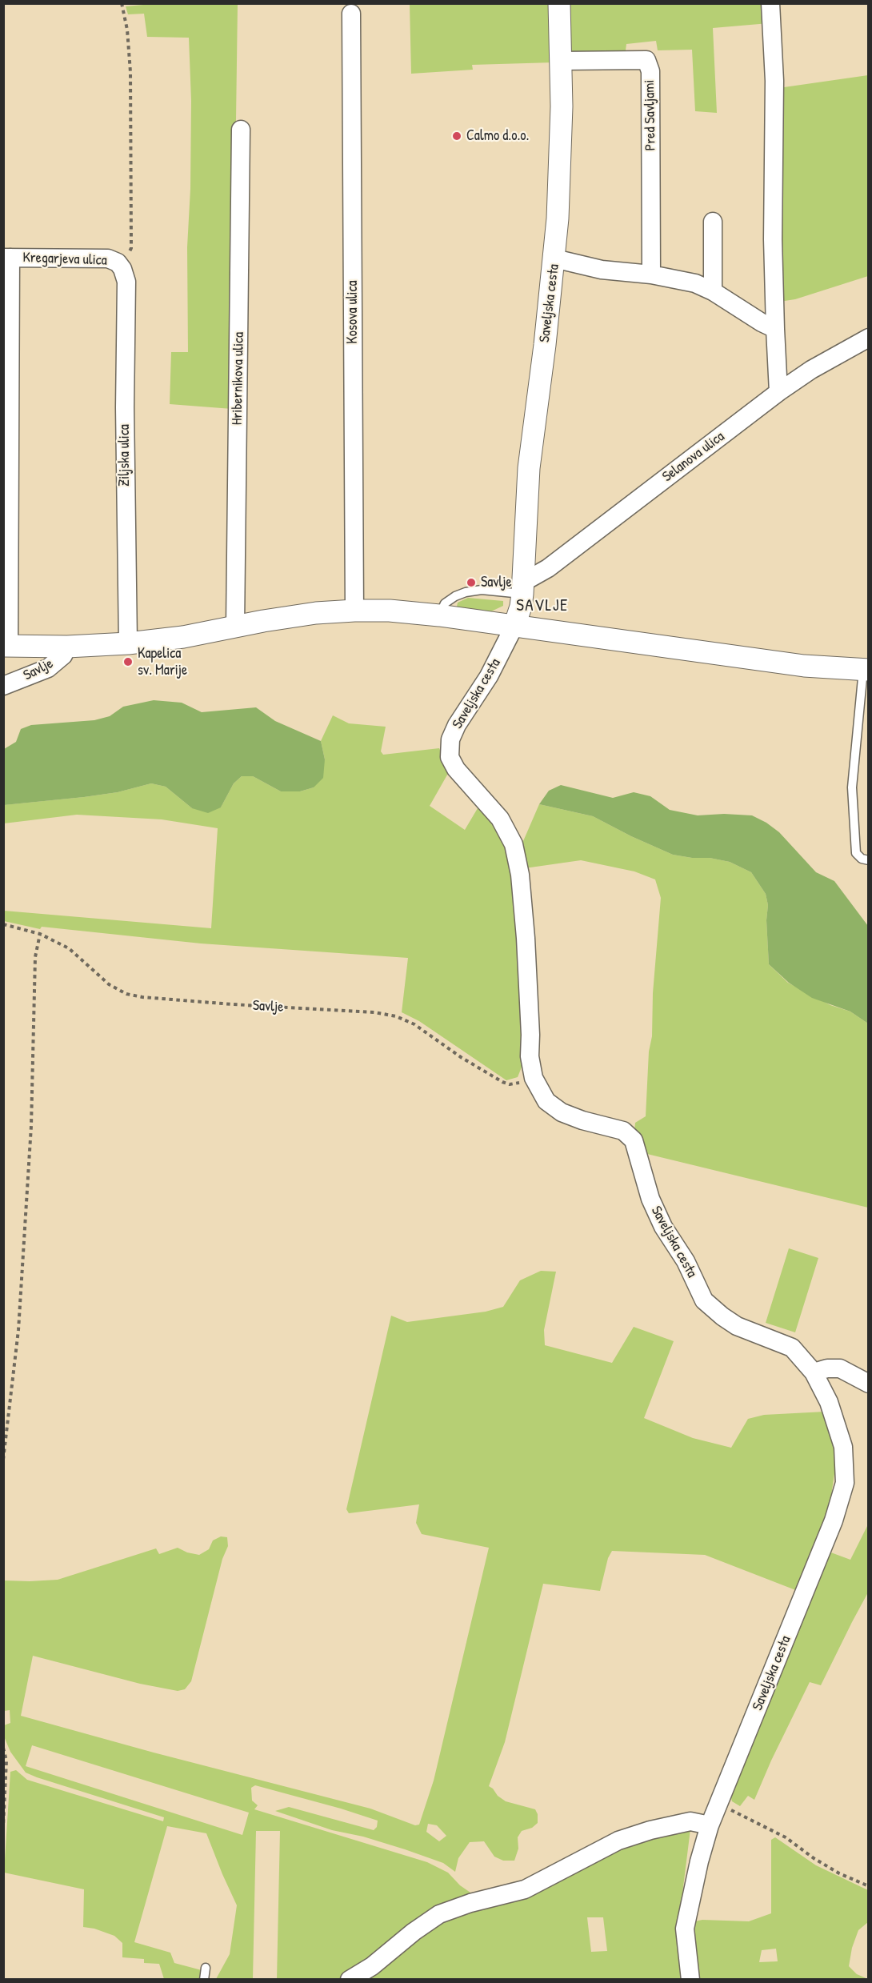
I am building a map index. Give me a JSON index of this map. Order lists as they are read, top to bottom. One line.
{"streets":{"street":["Pred Savljami","Kregarjeva ulica","Saveljska cesta","Kosova ulica","Hribernikova ulica","Ziljska ulica","Selanova ulica","Savlje"]},"crossings":[["Pred Savljami","Saveljska cesta"],["Kregarjeva ulica","Ziljska ulica"],["Saveljska cesta","Selanova ulica"],["Saveljska cesta","Savlje"],["Kosova ulica","Savlje"],["Hribernikova ulica","Savlje"],["Ziljska ulica","Savlje"]],"districts":["SAVLJE"],"places":["Calmo d.o.o.","Savlje","Kapelica sv. Marije"]}
